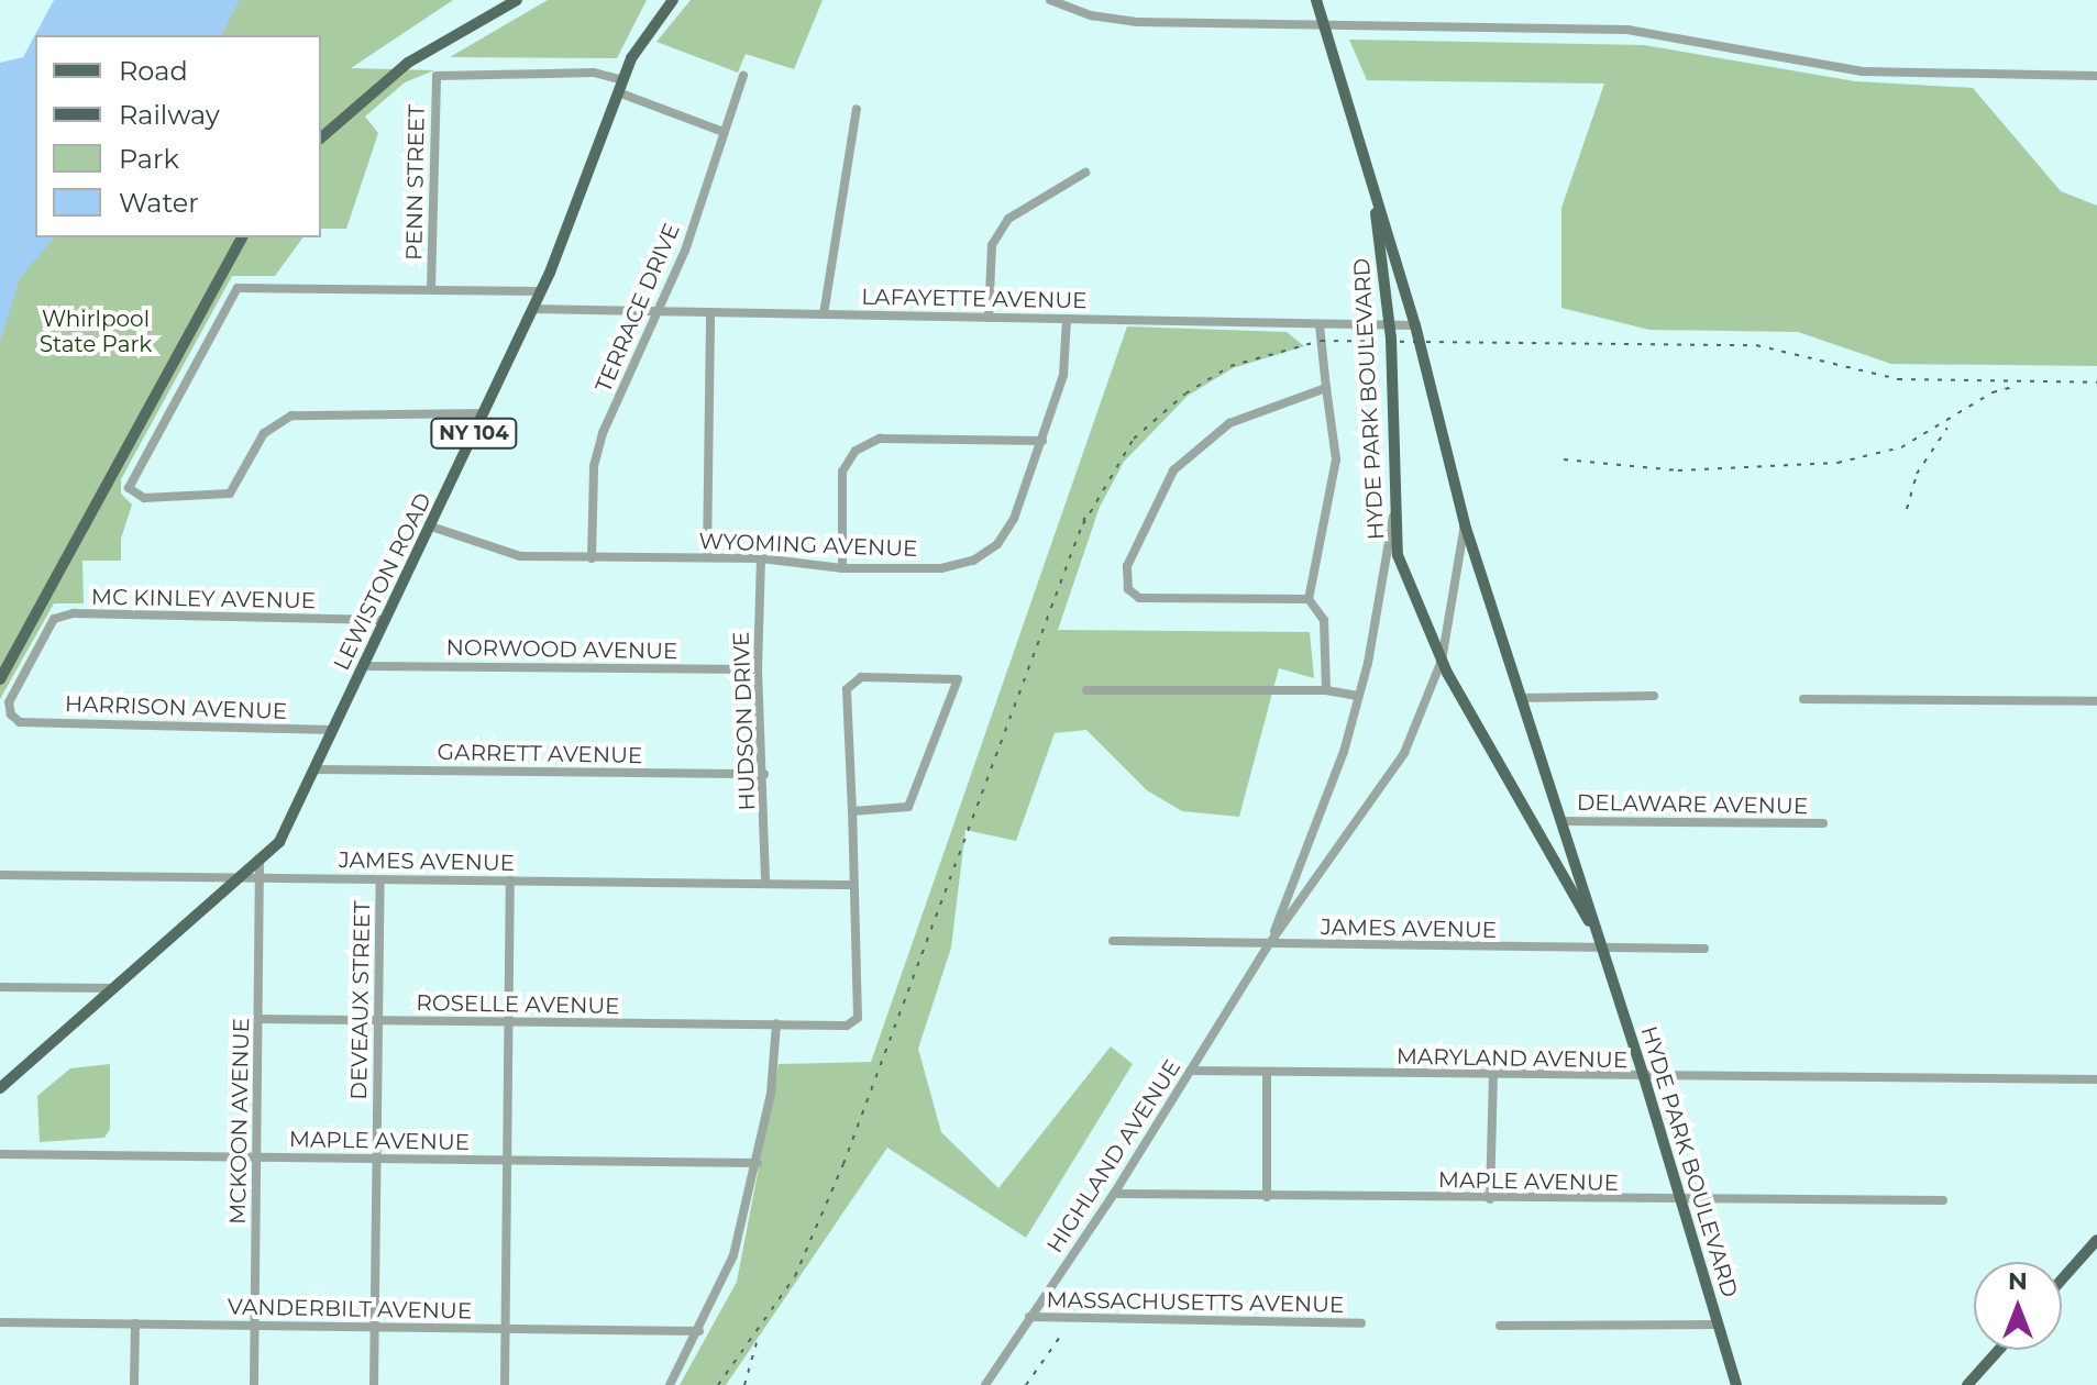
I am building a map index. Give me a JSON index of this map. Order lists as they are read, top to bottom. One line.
{"streets":{"main road":["HYDE PARK BOULEVARD","NY 104","LEWISTON ROAD"],"street":["PENN STREET","LAFAYETTE AVENUE","TERRACE DRIVE","WYOMING AVENUE","MC KINLEY AVENUE","NORWOOD AVENUE","HARRISON AVENUE","HUDSON DRIVE","GARRETT AVENUE","DELAWARE AVENUE","JAMES AVENUE","DEVEAUX STREET","ROSELLE AVENUE","MARYLAND AVENUE","MCKOON AVENUE","MAPLE AVENUE","HIGHLAND AVENUE","MASSACHUSETTS AVENUE","VANDERBILT AVENUE"]},"crossings":[["PENN STREET","LEWISTON ROAD"],["LAFAYETTE AVENUE","TERRACE DRIVE"],["LAFAYETTE AVENUE","HYDE PARK BOULEVARD"],["LAFAYETTE AVENUE","WYOMING AVENUE"],["LAFAYETTE AVENUE","LEWISTON ROAD"],["TERRACE DRIVE","WYOMING AVENUE"],["HYDE PARK BOULEVARD","DELAWARE AVENUE"],["HYDE PARK BOULEVARD","JAMES AVENUE"],["HYDE PARK BOULEVARD","MARYLAND AVENUE"],["HYDE PARK BOULEVARD","MAPLE AVENUE"],["HYDE PARK BOULEVARD","HIGHLAND AVENUE"],["WYOMING AVENUE","LEWISTON ROAD"],["WYOMING AVENUE","HUDSON DRIVE"],["LEWISTON ROAD","MC KINLEY AVENUE"],["LEWISTON ROAD","NORWOOD AVENUE"],["LEWISTON ROAD","HARRISON AVENUE"],["LEWISTON ROAD","GARRETT AVENUE"],["LEWISTON ROAD","JAMES AVENUE"],["LEWISTON ROAD","MCKOON AVENUE"],["MC KINLEY AVENUE","HARRISON AVENUE"],["NORWOOD AVENUE","HUDSON DRIVE"],["HUDSON DRIVE","GARRETT AVENUE"],["HUDSON DRIVE","JAMES AVENUE"],["JAMES AVENUE","DEVEAUX STREET"],["JAMES AVENUE","ROSELLE AVENUE"],["JAMES AVENUE","MCKOON AVENUE"],["JAMES AVENUE","HIGHLAND AVENUE"],["DEVEAUX STREET","ROSELLE AVENUE"],["DEVEAUX STREET","MAPLE AVENUE"],["DEVEAUX STREET","VANDERBILT AVENUE"],["ROSELLE AVENUE","MCKOON AVENUE"],["MARYLAND AVENUE","HIGHLAND AVENUE"],["MCKOON AVENUE","MAPLE AVENUE"],["MCKOON AVENUE","VANDERBILT AVENUE"],["MAPLE AVENUE","HIGHLAND AVENUE"],["HIGHLAND AVENUE","MASSACHUSETTS AVENUE"]],"parks":["Whirlpool State Park"],"legend":["Road","Railway","Park","Water"],"north":"top"}
